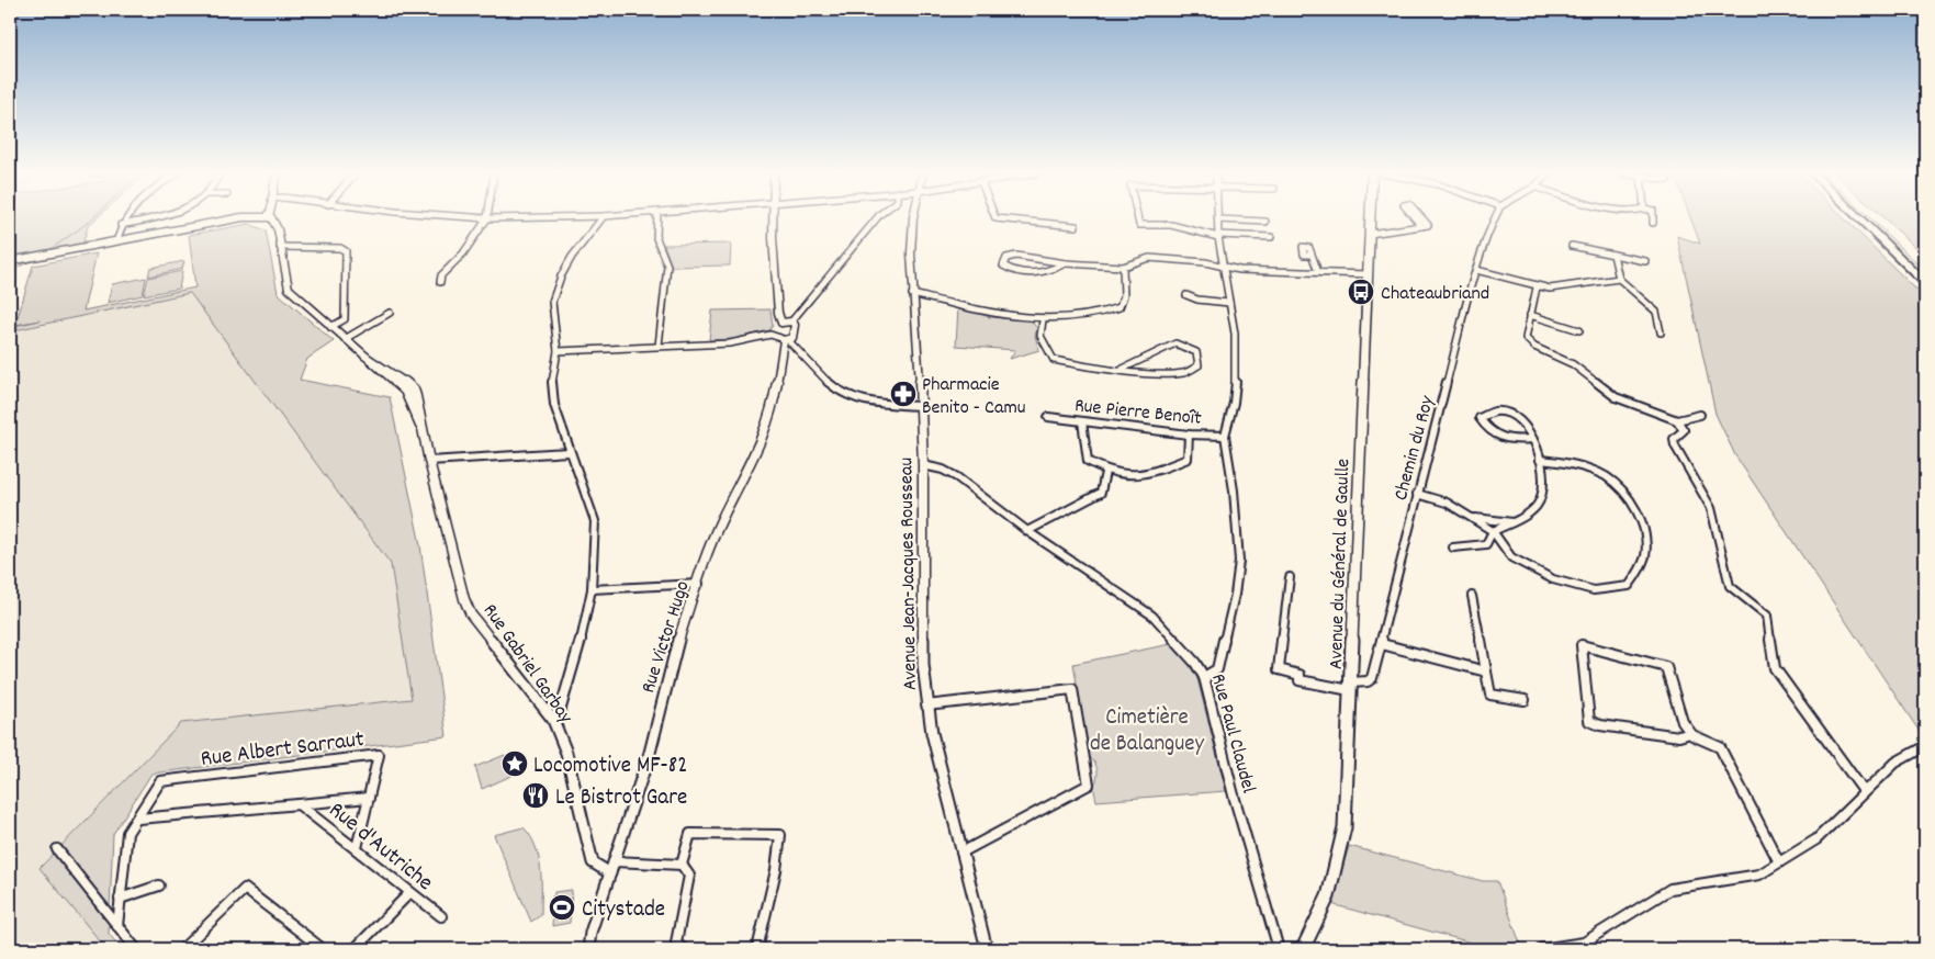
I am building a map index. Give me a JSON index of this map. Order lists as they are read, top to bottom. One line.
{"streets":{"main road":["Avenue du Général de Gaulle"],"street":["Rue Pierre Benoît","Chemin du Roy","Avenue Jean-Jacques Rousseau","Rue Victor Hugo","Rue Gabriel Garbay","Rue Paul Claudel","Rue Albert Sarraut","Rue d'Autriche"]},"crossings":[["Chemin du Roy","Avenue du Général de Gaulle"],["Avenue Jean-Jacques Rousseau","Rue Paul Claudel"],["Rue Victor Hugo","Rue Gabriel Garbay"],["Rue Albert Sarraut","Rue d'Autriche"]],"parks":["Cimetière de Balanguey"],"places":{"bus stop":["Chateaubriand"],"pharmacy":["Pharmacie Benito - Camu"],"place":["Locomotive MF-82"],"restaurant":["Le Bistrot Gare"],"sports":["Citystade"]}}
